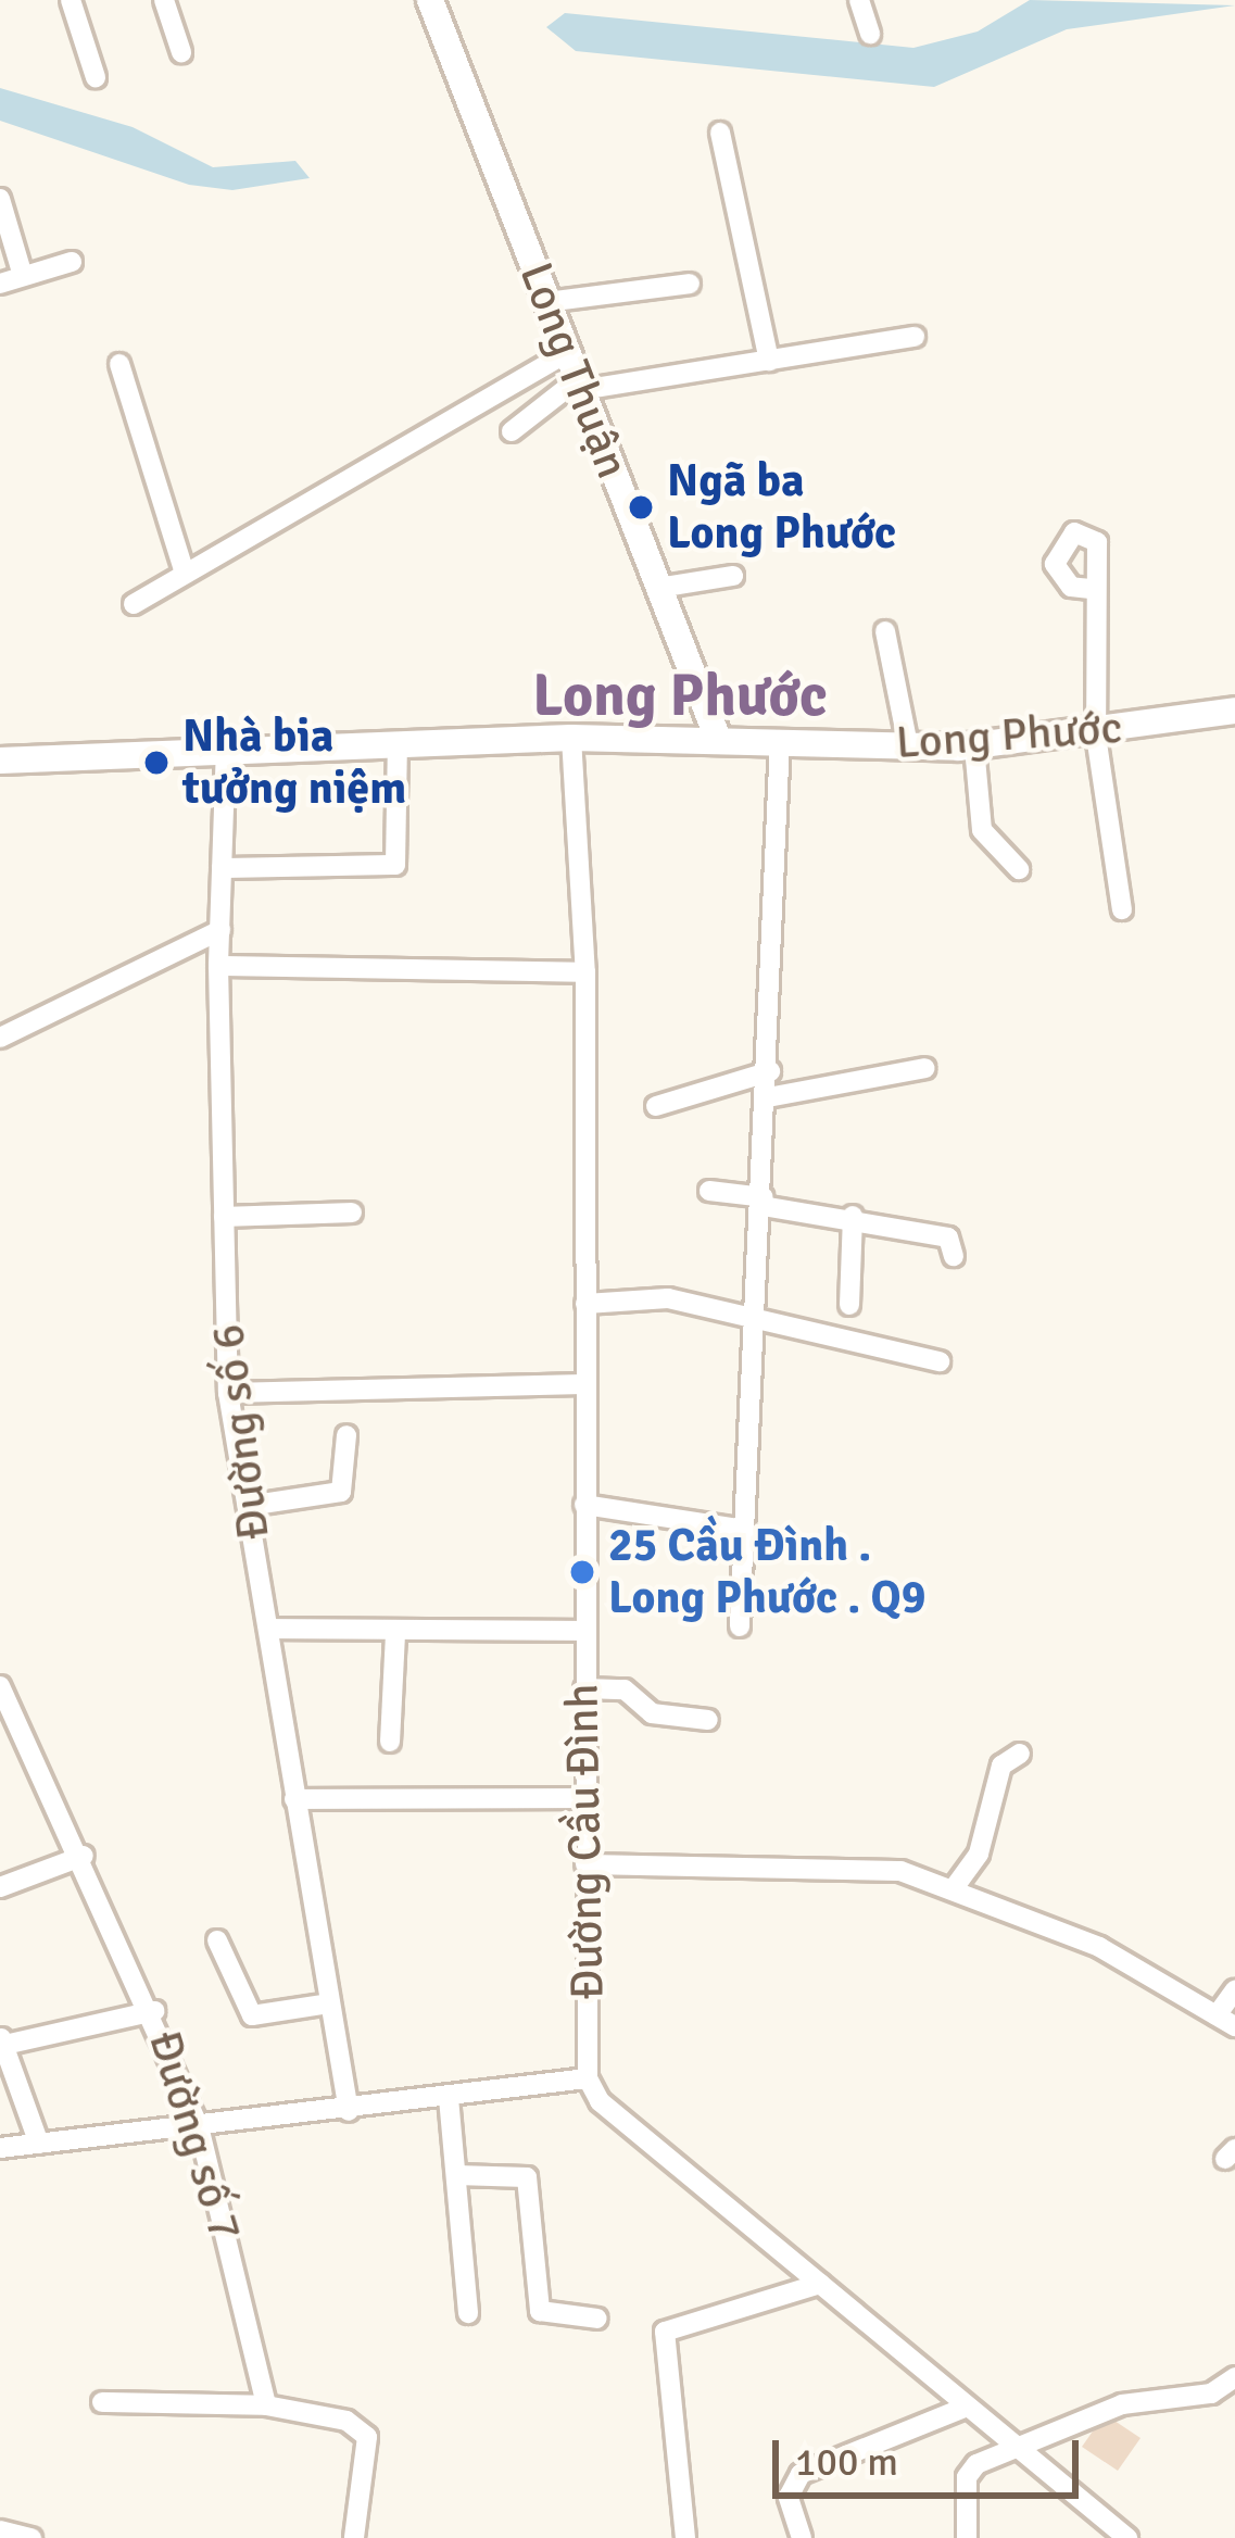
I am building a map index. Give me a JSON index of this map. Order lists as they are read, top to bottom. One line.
{"streets":{"street":["Long Thuận","Long Phước","Đường số 6","Đường Cầu Đình","Đường số 7"]},"crossings":[["Long Thuận","Long Phước"],["Long Phước","Đường số 6"],["Long Phước","Đường Cầu Đình"]],"districts":["Long Phước"],"places":["Ngã ba Long Phước","Nhà bia tưởng niệm","25 Cầu Đình . Long Phước . Q9"],"scale_bar":"100 m"}
